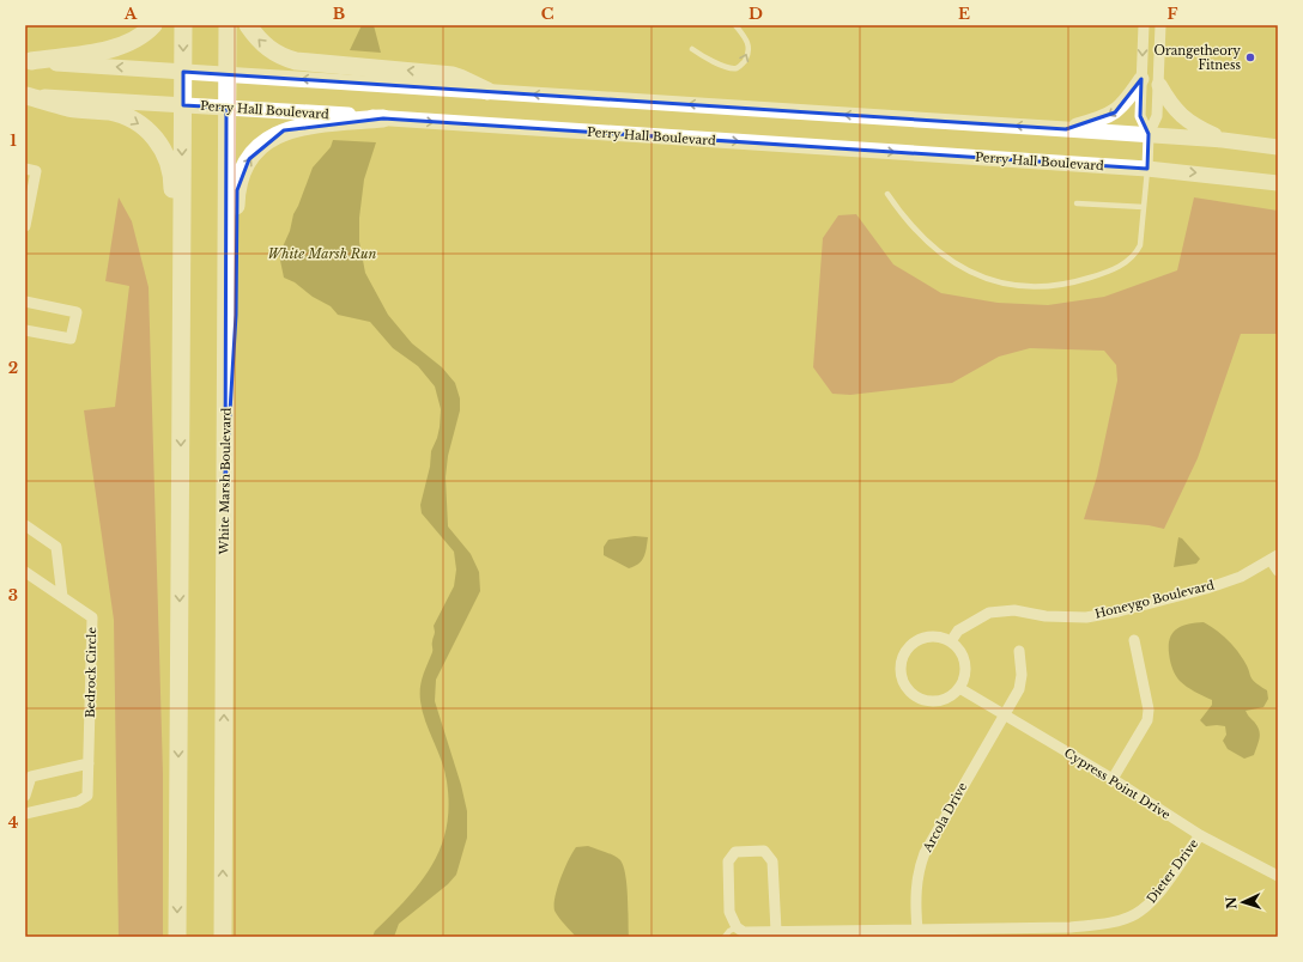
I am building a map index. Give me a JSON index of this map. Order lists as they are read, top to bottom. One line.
{"streets":{"highway":["White Marsh Boulevard"],"main road":["Perry Hall Boulevard"],"street":["Honeygo Boulevard","Bedrock Circle","Cypress Point Drive","Arcola Drive","Dieter Drive"]},"crossings":[["Perry Hall Boulevard","White Marsh Boulevard"],["Honeygo Boulevard","Cypress Point Drive"],["Cypress Point Drive","Arcola Drive"],["Cypress Point Drive","Dieter Drive"],["Arcola Drive","Dieter Drive"]],"water":["White Marsh Run"],"places":["Orangetheory Fitness"],"north":"left","grid":{"columns":["A","B","C","D","E","F"],"rows":["1","2","3","4"]}}
